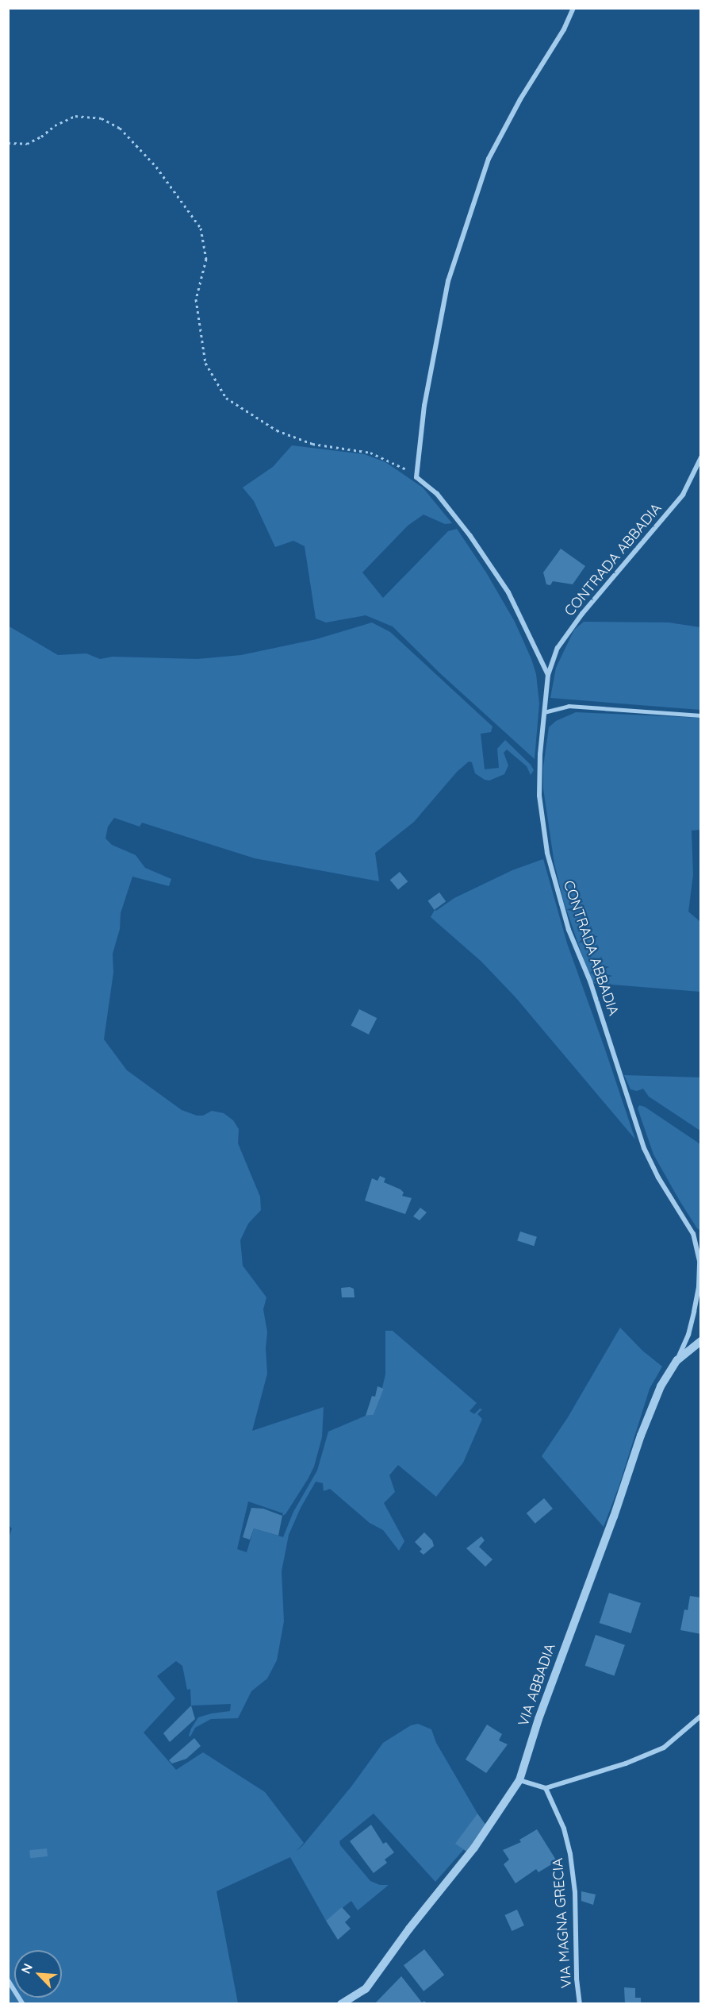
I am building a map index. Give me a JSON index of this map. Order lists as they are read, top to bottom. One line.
{"streets":{"street":["CONTRADA ABBADIA","VIA ABBADIA","VIA MAGNA GRECIA"]},"crossings":[["CONTRADA ABBADIA","VIA ABBADIA"]],"north":"top left"}
